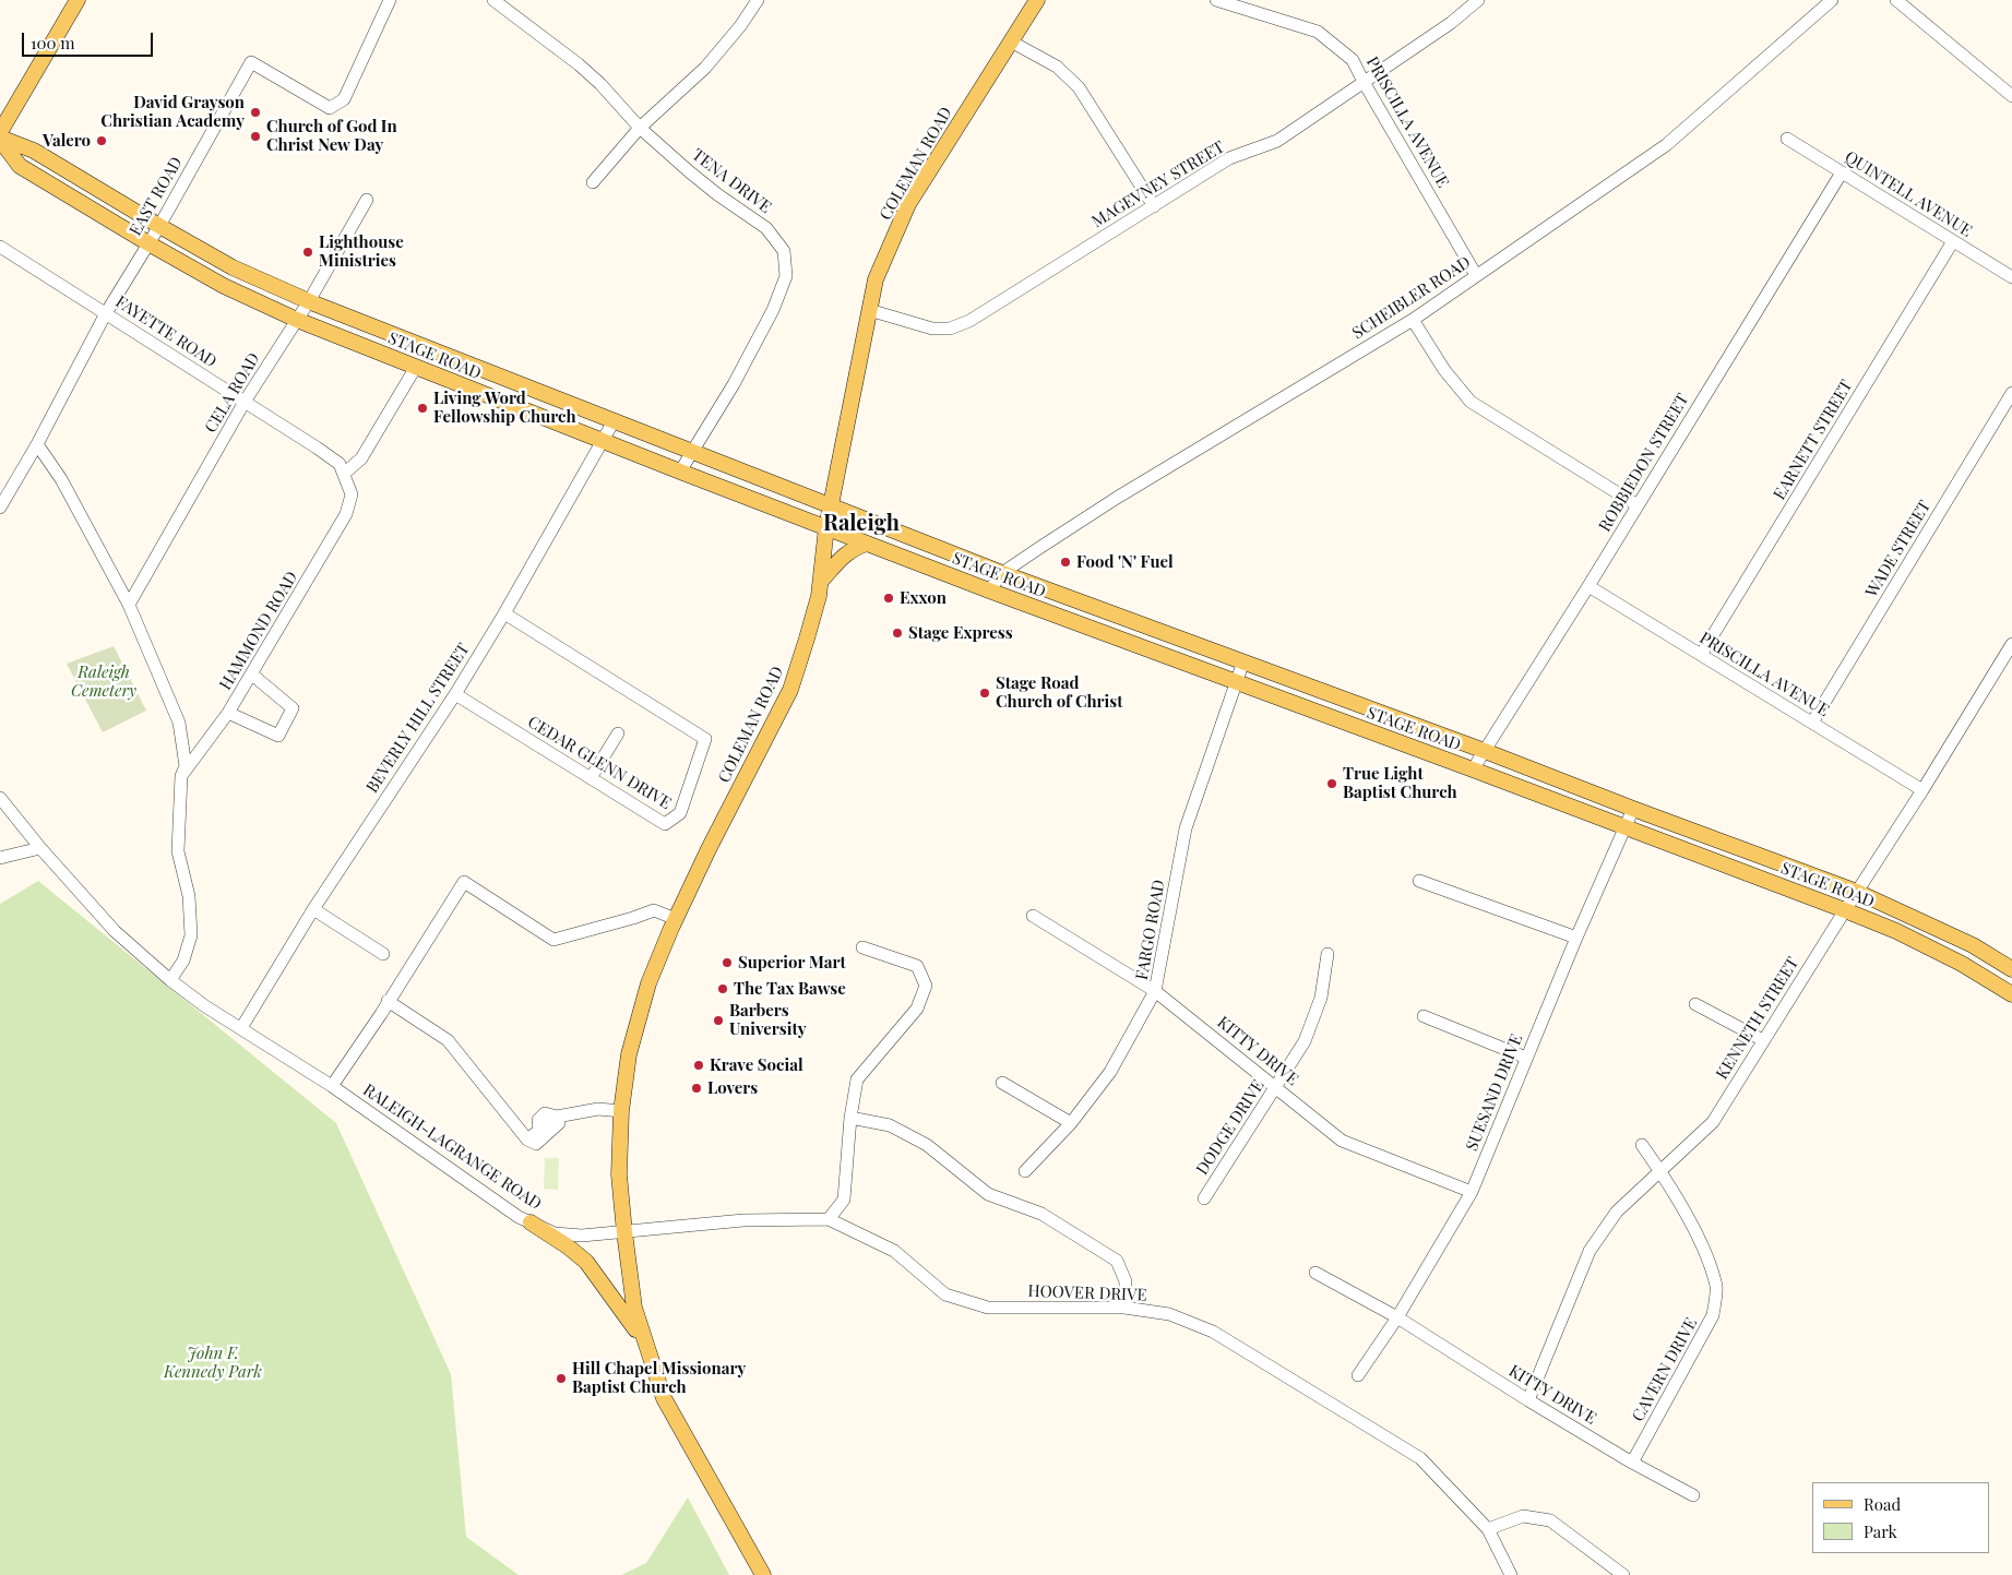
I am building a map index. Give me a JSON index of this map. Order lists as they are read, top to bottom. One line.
{"streets":{"main road":["COLEMAN ROAD","STAGE ROAD"],"street":["PRISCILLA AVENUE","TENA DRIVE","MAGEVNEY STREET","QUINTELL AVENUE","EAST ROAD","SCHEIBLER ROAD","FAYETTE ROAD","CELA ROAD","EARNETT STREET","ROBBIEDON STREET","WADE STREET","HAMMOND ROAD","BEVERLY HILL STREET","CEDAR GLENN DRIVE","FARGO ROAD","KENNETH STREET","KITTY DRIVE","SUESAND DRIVE","DODGE DRIVE","RALEIGH-LAGRANGE ROAD","HOOVER DRIVE","CAVERN DRIVE"]},"crossings":[["PRISCILLA AVENUE","MAGEVNEY STREET"],["PRISCILLA AVENUE","SCHEIBLER ROAD"],["PRISCILLA AVENUE","EARNETT STREET"],["PRISCILLA AVENUE","ROBBIEDON STREET"],["PRISCILLA AVENUE","WADE STREET"],["PRISCILLA AVENUE","KENNETH STREET"],["COLEMAN ROAD","MAGEVNEY STREET"],["COLEMAN ROAD","STAGE ROAD"],["COLEMAN ROAD","RALEIGH-LAGRANGE ROAD"],["COLEMAN ROAD","HOOVER DRIVE"],["TENA DRIVE","STAGE ROAD"],["QUINTELL AVENUE","EARNETT STREET"],["QUINTELL AVENUE","ROBBIEDON STREET"],["EAST ROAD","FAYETTE ROAD"],["EAST ROAD","STAGE ROAD"],["SCHEIBLER ROAD","STAGE ROAD"],["FAYETTE ROAD","CELA ROAD"],["FAYETTE ROAD","HAMMOND ROAD"],["STAGE ROAD","CELA ROAD"],["STAGE ROAD","ROBBIEDON STREET"],["STAGE ROAD","BEVERLY HILL STREET"],["STAGE ROAD","FARGO ROAD"],["STAGE ROAD","KENNETH STREET"],["STAGE ROAD","SUESAND DRIVE"],["BEVERLY HILL STREET","CEDAR GLENN DRIVE"],["BEVERLY HILL STREET","RALEIGH-LAGRANGE ROAD"],["FARGO ROAD","KITTY DRIVE"],["KENNETH STREET","KITTY DRIVE"],["KENNETH STREET","CAVERN DRIVE"],["KITTY DRIVE","SUESAND DRIVE"],["KITTY DRIVE","DODGE DRIVE"],["KITTY DRIVE","CAVERN DRIVE"],["RALEIGH-LAGRANGE ROAD","HOOVER DRIVE"]],"districts":["Raleigh"],"parks":["Raleigh Cemetery","John F. Kennedy Park"],"places":["David Grayson Christian Academy","Church of God In Christ New Day","Valero","Lighthouse Ministries","Living Word Fellowship Church","Food 'N' Fuel","Exxon","Stage Express","Stage Road Church of Christ","True Light Baptist Church","Superior Mart","The Tax Bawse","Barbers University","Krave Social","Lovers","Hill Chapel Missionary Baptist Church"],"legend":["Road","Park"],"scale_bar":"100 m"}
